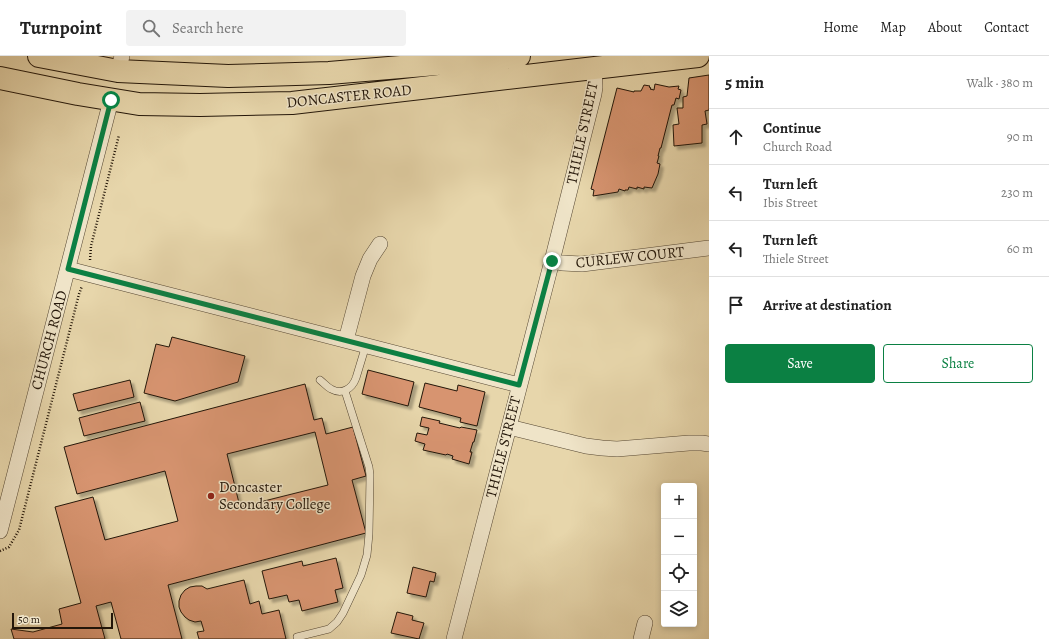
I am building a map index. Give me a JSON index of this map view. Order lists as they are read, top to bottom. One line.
{"streets":{"main road":["DONCASTER ROAD","CHURCH ROAD"],"street":["THIELE STREET","CURLEW COURT"]},"crossings":[["DONCASTER ROAD","THIELE STREET"],["DONCASTER ROAD","CHURCH ROAD"],["THIELE STREET","CURLEW COURT"]],"places":["Doncaster Secondary College"],"scale_bar":"50 m","page":{"header":"Turnpoint","search":"Search here","nav":["Home","Map","About","Contact"],"heading":["5 min","Walk · 380 m"],"list":[["Continue","Church Road","90 m"],["Turn left","Ibis Street","230 m"],["Turn left","Thiele Street","60 m"],"Arrive at destination"],"buttons":["Save","Share"],"map_buttons":["+","−"],"scale":"50 m"}}
